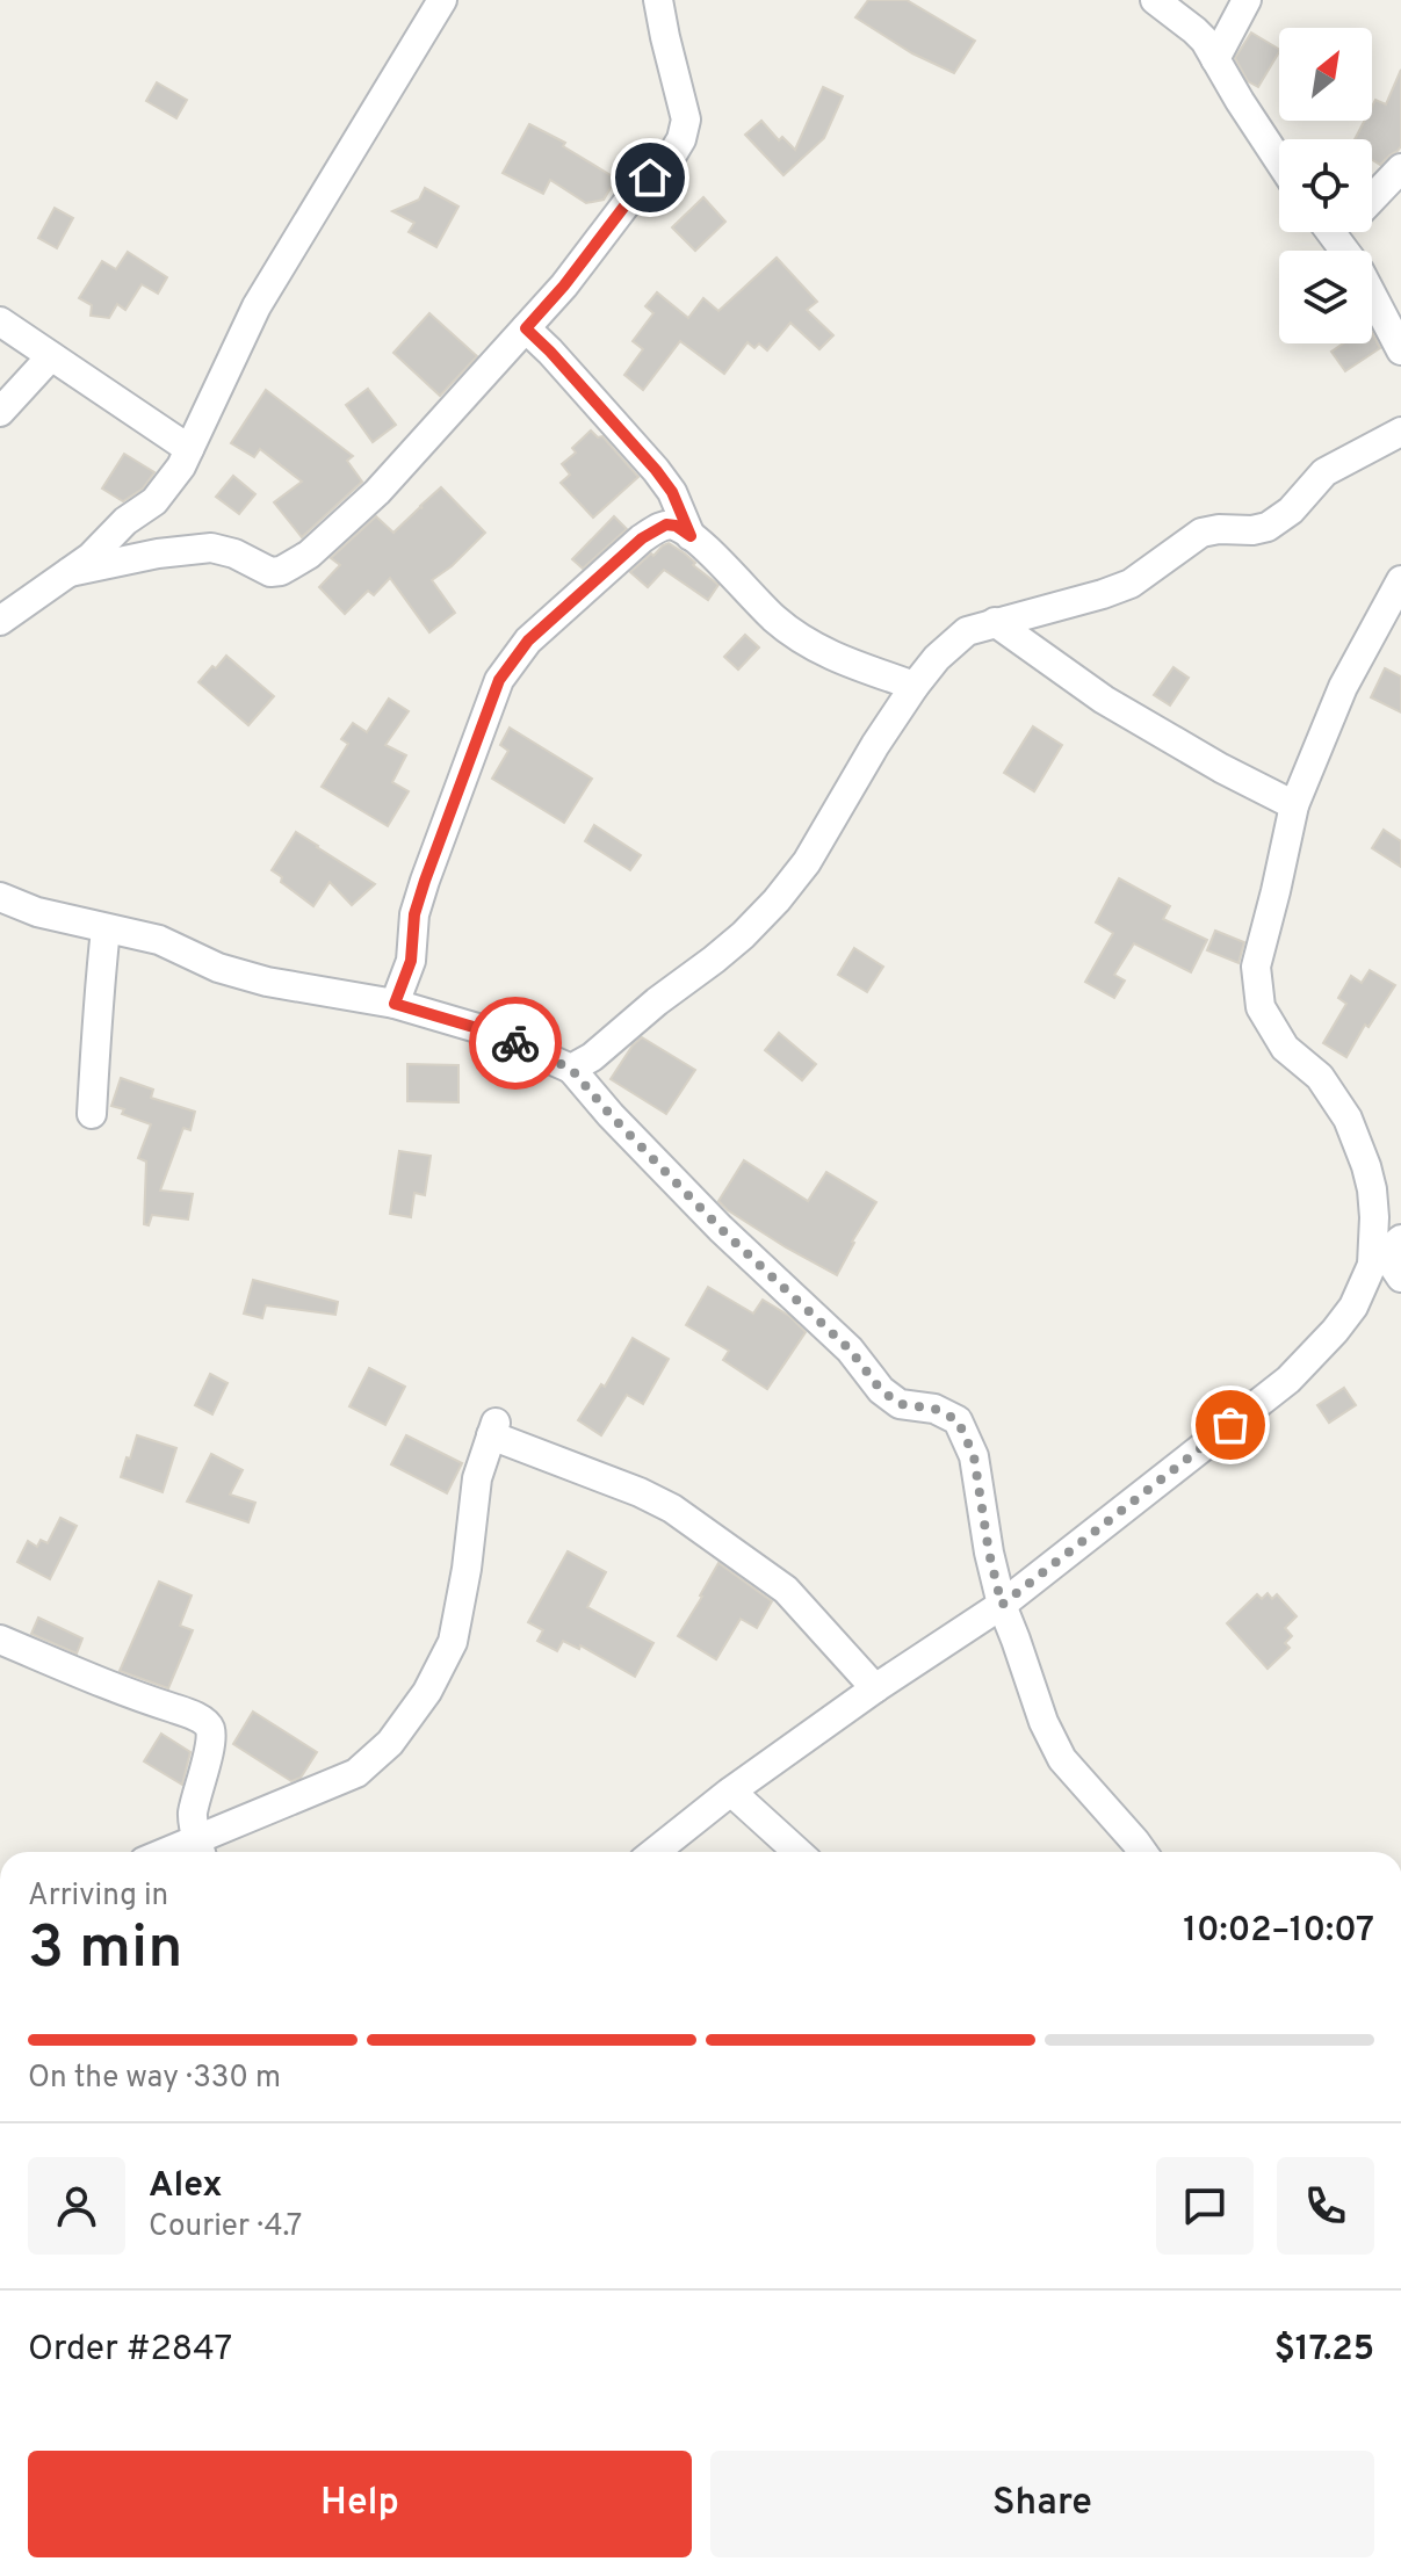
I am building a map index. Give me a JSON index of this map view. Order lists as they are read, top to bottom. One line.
{"north":"top right","page":{"heading":["3 min","Arriving in","10:02–10:07"],"panel":["Alex","Courier · 4.7","Order #2847","$17.25"],"bar":"On the way · 330 m","buttons":["Help","Share"]}}
